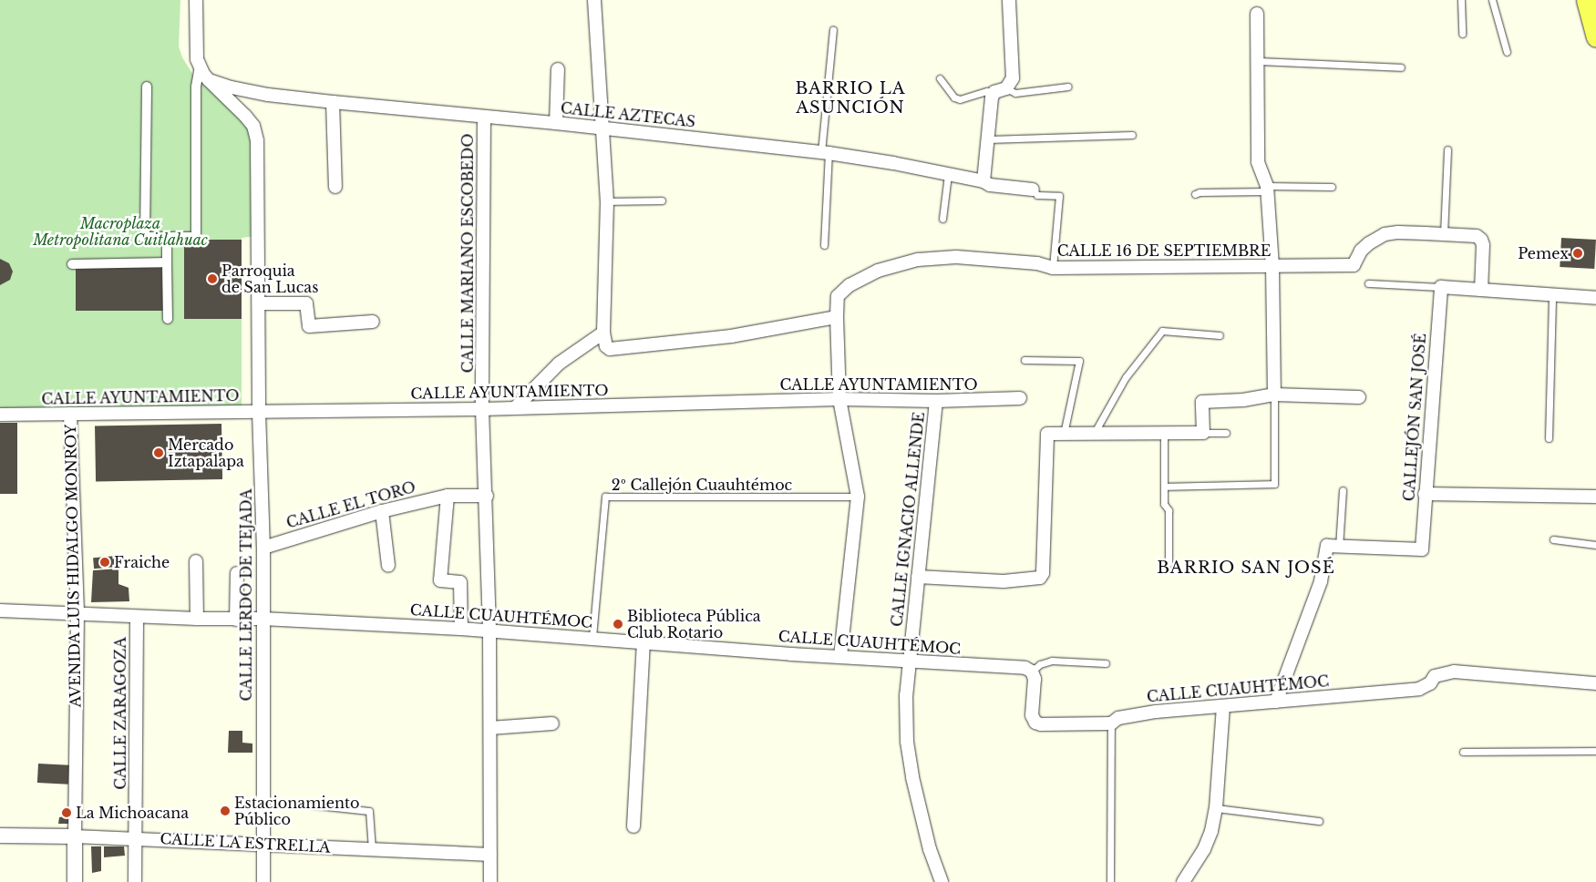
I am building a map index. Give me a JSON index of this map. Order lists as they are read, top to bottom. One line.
{"streets":{"street":["CALLE AZTECAS","CALLE 16 DE SEPTIEMBRE","CALLE MARIANO ESCOBEDO","CALLE AYUNTAMIENTO","CALLEJÓN SAN JOSÉ","CALLE EL TORO","CALLE IGNACIO ALLENDE","AVENIDA LUIS HIDALGO MONROY","CALLE LERDO DE TEJADA","CALLE CUAUHTÉMOC","CALLE ZARAGOZA","CALLE LA ESTRELLA"],"lane":["2º Callejón Cuauhtémoc"]},"crossings":[["CALLE AZTECAS","CALLE 16 DE SEPTIEMBRE"],["CALLE AZTECAS","CALLE MARIANO ESCOBEDO"],["CALLE AZTECAS","CALLE LERDO DE TEJADA"],["CALLE 16 DE SEPTIEMBRE","CALLE AYUNTAMIENTO"],["CALLE 16 DE SEPTIEMBRE","2º Callejón Cuauhtémoc"],["CALLE 16 DE SEPTIEMBRE","CALLE CUAUHTÉMOC"],["CALLE MARIANO ESCOBEDO","CALLE AYUNTAMIENTO"],["CALLE MARIANO ESCOBEDO","CALLE EL TORO"],["CALLE MARIANO ESCOBEDO","CALLE CUAUHTÉMOC"],["CALLE MARIANO ESCOBEDO","CALLE LA ESTRELLA"],["CALLE AYUNTAMIENTO","CALLE IGNACIO ALLENDE"],["CALLE AYUNTAMIENTO","AVENIDA LUIS HIDALGO MONROY"],["CALLE AYUNTAMIENTO","CALLE LERDO DE TEJADA"],["2º Callejón Cuauhtémoc","CALLE CUAUHTÉMOC"],["CALLE EL TORO","CALLE LERDO DE TEJADA"],["CALLE IGNACIO ALLENDE","CALLE CUAUHTÉMOC"],["AVENIDA LUIS HIDALGO MONROY","CALLE CUAUHTÉMOC"],["AVENIDA LUIS HIDALGO MONROY","CALLE LA ESTRELLA"],["CALLE LERDO DE TEJADA","CALLE CUAUHTÉMOC"],["CALLE LERDO DE TEJADA","CALLE LA ESTRELLA"],["CALLE CUAUHTÉMOC","CALLE ZARAGOZA"],["CALLE ZARAGOZA","CALLE LA ESTRELLA"]],"districts":["BARRIO LA ASUNCIÓN","BARRIO SAN JOSÉ"],"parks":["Macroplaza Metropolitana Cuitlahuac"],"places":["Pemex","Parroquia de San Lucas","Mercado Iztapalapa","Fraiche","Biblioteca Pública Club Rotario","Estacionamiento Público","La Michoacana"]}
